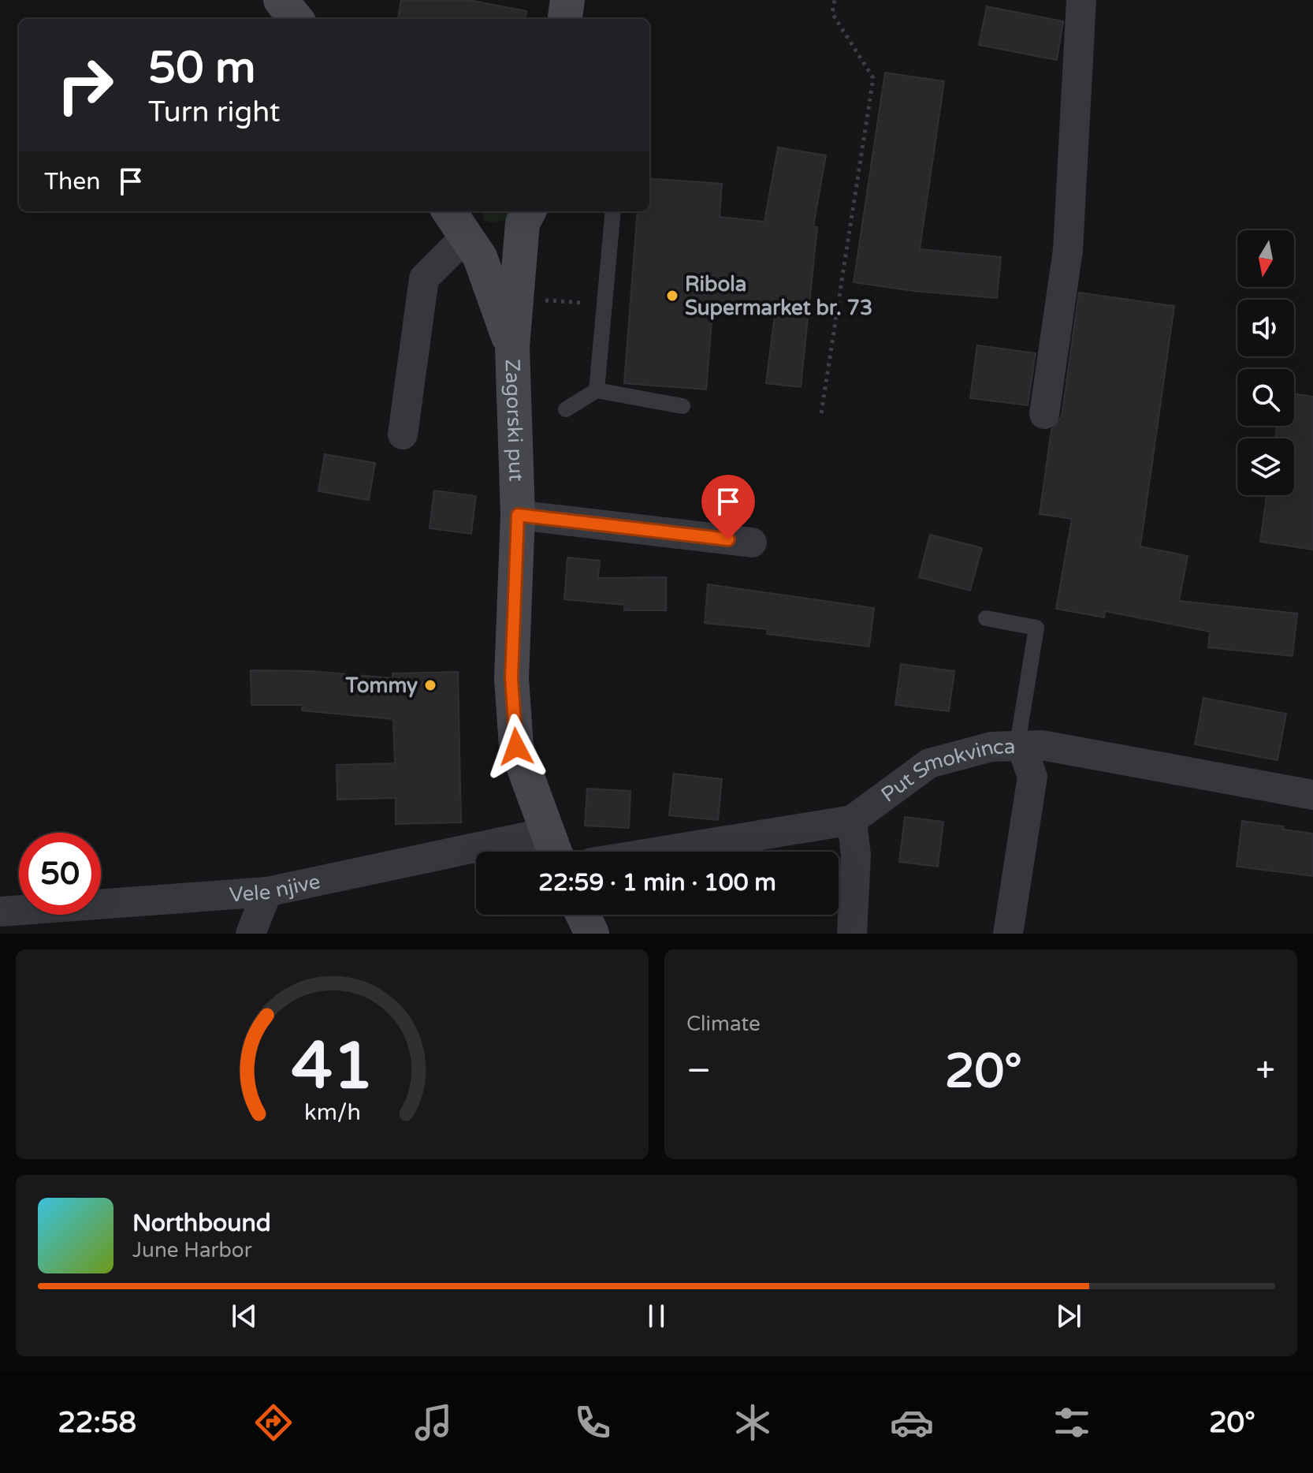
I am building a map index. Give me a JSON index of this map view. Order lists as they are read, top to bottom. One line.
{"streets":{"main road":["Zagorski put"],"street":["Put Smokvinca","Vele njive"]},"crossings":[["Zagorski put","Vele njive"]],"places":["Ribola Supermarket br. 73","Tommy"],"north":"bottom","page":{"turn":["50 m","Turn right"],"then":"Then","limit":"50","trip":"22:59 · 1 min · 100 m","tile":"Climate","heat":["−","20°","+"],"song":["Northbound","June Harbor"],"tabs":["22:58","20°"],"gauge":["41","km/h"]}}
